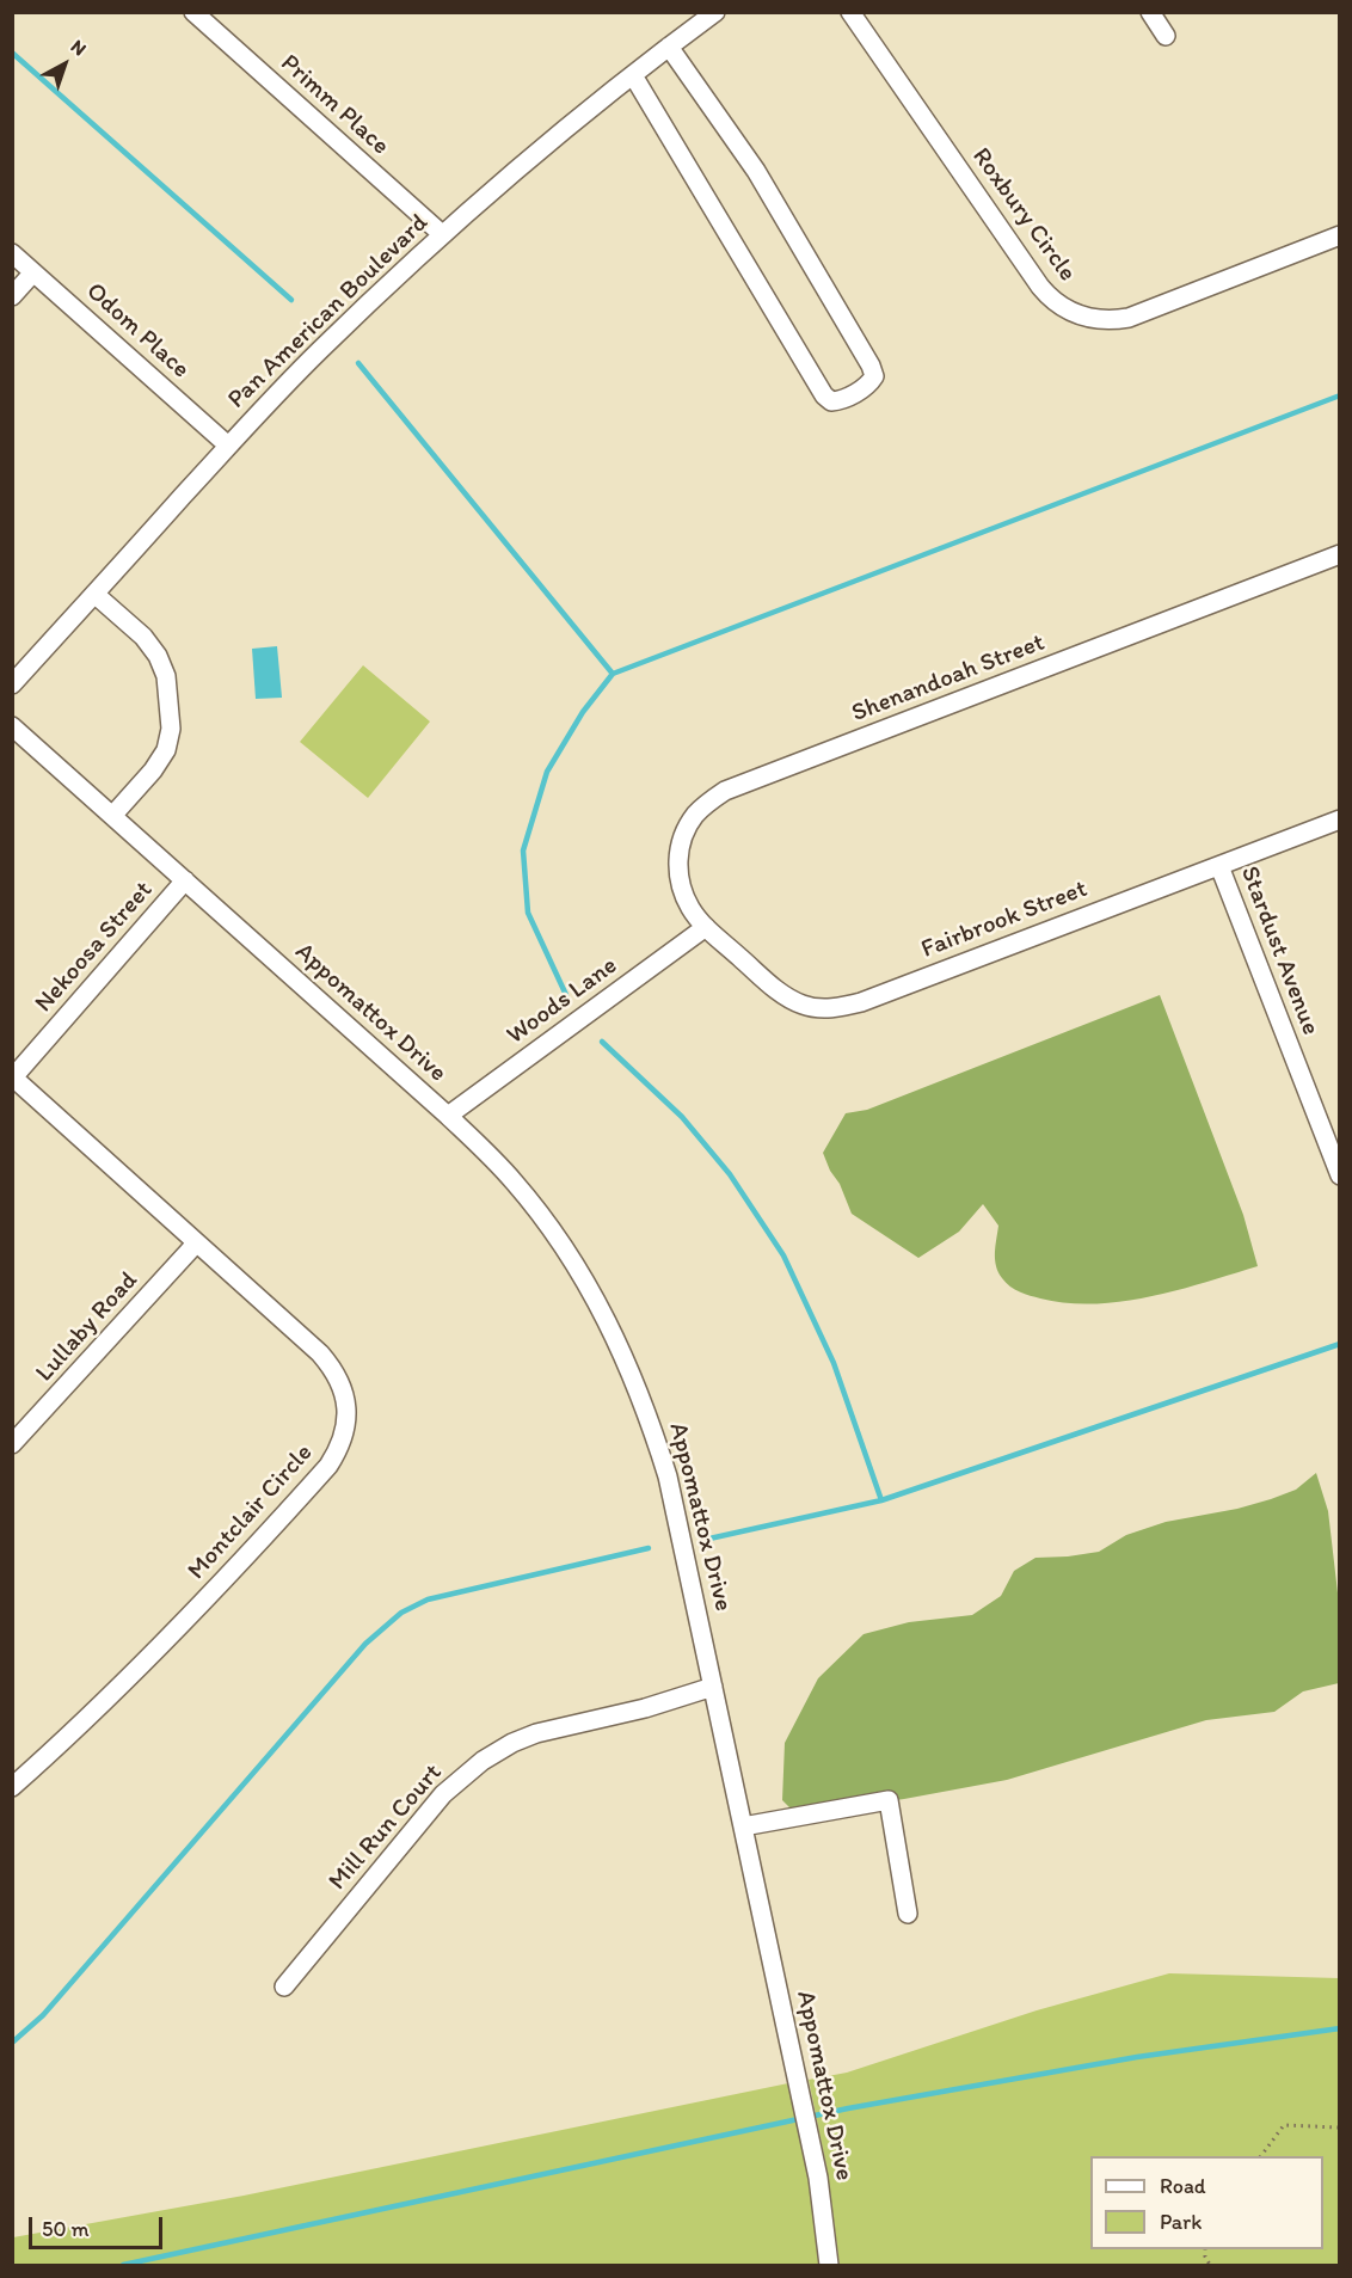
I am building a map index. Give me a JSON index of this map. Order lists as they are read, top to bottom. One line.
{"streets":{"street":["Primm Place","Roxbury Circle","Pan American Boulevard","Odom Place","Shenandoah Street","Fairbrook Street","Nekoosa Street","Stardust Avenue","Woods Lane","Appomattox Drive","Lullaby Road","Montclair Circle","Mill Run Court"]},"crossings":[["Primm Place","Pan American Boulevard"],["Pan American Boulevard","Odom Place"],["Shenandoah Street","Fairbrook Street"],["Shenandoah Street","Woods Lane"],["Fairbrook Street","Stardust Avenue"],["Fairbrook Street","Woods Lane"],["Nekoosa Street","Appomattox Drive"],["Nekoosa Street","Montclair Circle"],["Woods Lane","Appomattox Drive"],["Appomattox Drive","Mill Run Court"],["Lullaby Road","Montclair Circle"]],"legend":["Road","Park"],"scale_bar":"50 m","north":"top right"}
